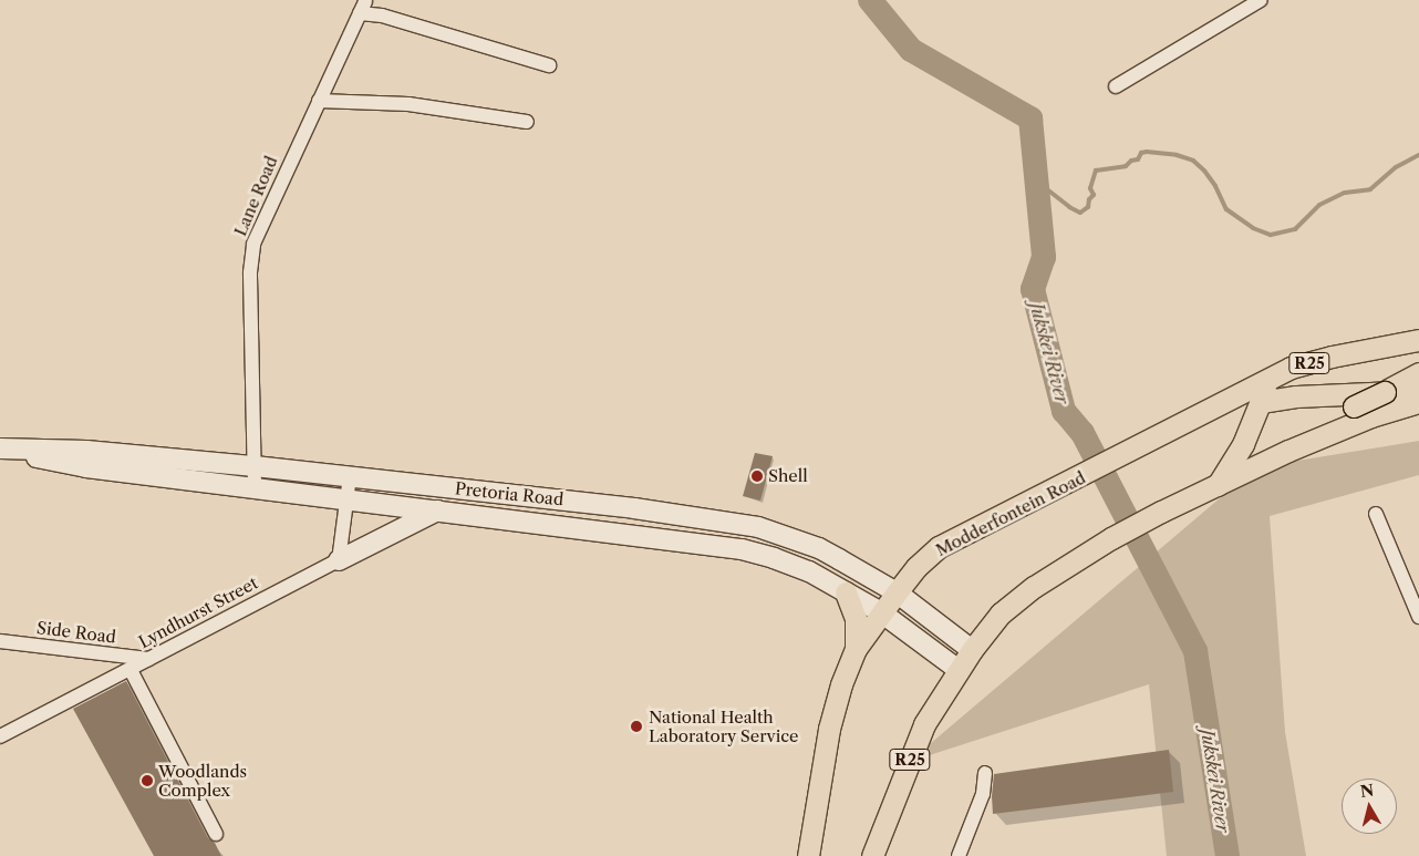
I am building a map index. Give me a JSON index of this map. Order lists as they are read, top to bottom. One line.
{"streets":{"main road":["R25","Pretoria Road","Modderfontein Road"],"street":["Lane Road","Lyndhurst Street","Side Road"]},"crossings":[["Lane Road","Pretoria Road"],["R25","Pretoria Road"],["R25","Modderfontein Road"],["Pretoria Road","Modderfontein Road"],["Lyndhurst Street","Side Road"]],"water":["Jukskei River"],"places":["Shell","National Health Laboratory Service","Woodlands Complex"],"north":"top"}
